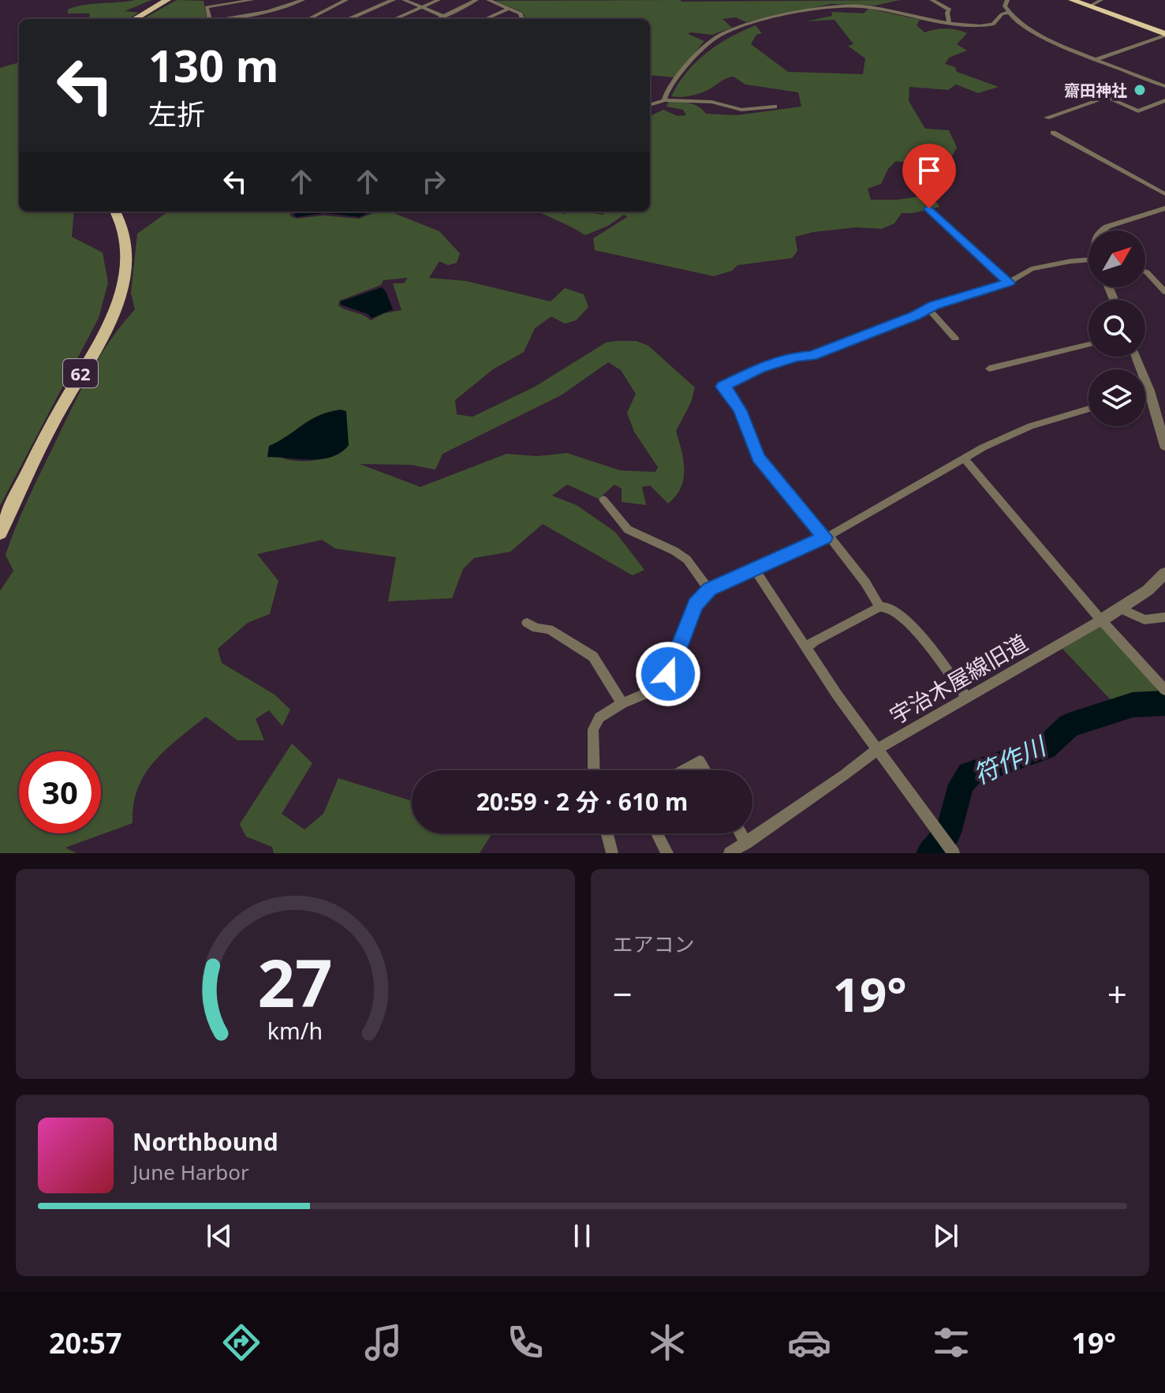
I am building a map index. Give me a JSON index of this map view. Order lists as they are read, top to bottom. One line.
{"streets":{"main road":["62"],"street":["宇治木屋線旧道"]},"water":["符作川"],"places":["齋田神社"],"north":"top right","page":{"turn":["130 m","左折"],"limit":"30","trip":"20:59 · 2 分 · 610 m","tile":"エアコン","heat":["−","19°","+"],"song":["Northbound","June Harbor"],"tabs":["20:57","19°"],"gauge":["27","km/h"]}}
